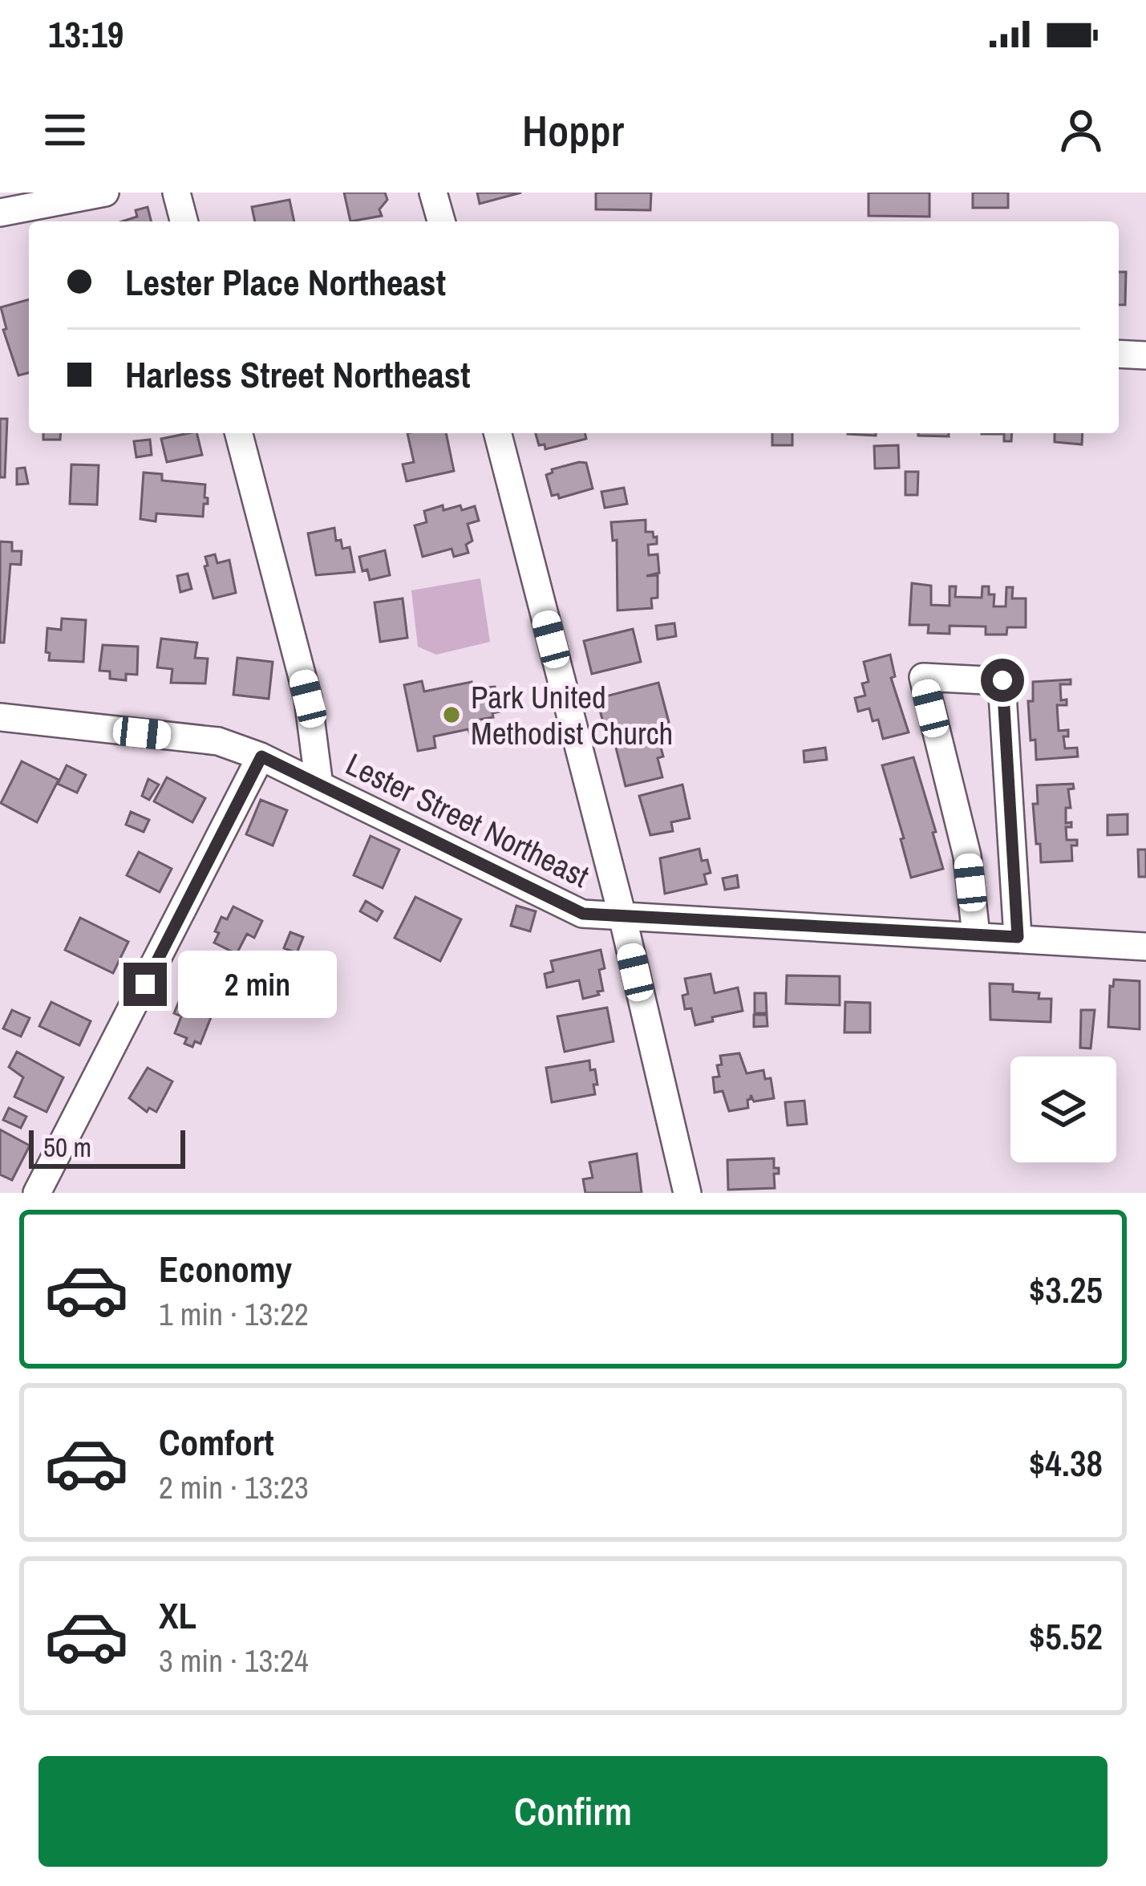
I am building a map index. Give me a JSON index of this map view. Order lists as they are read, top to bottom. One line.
{"streets":{"street":["Lester Street Northeast"]},"places":["Park United Methodist Church"],"scale_bar":"50 m","page":{"status":"13:19","header":"Hoppr","banner":["Lester Place Northeast","Harless Street Northeast"],"bubble":"2 min","scale":"50 m","list":[{"name":"Economy","note":"1 min · 13:22","value":"$3.25"},{"name":"Comfort","note":"2 min · 13:23","value":"$4.38"},{"name":"XL","note":"3 min · 13:24","value":"$5.52"}],"buttons":"Confirm"}}
